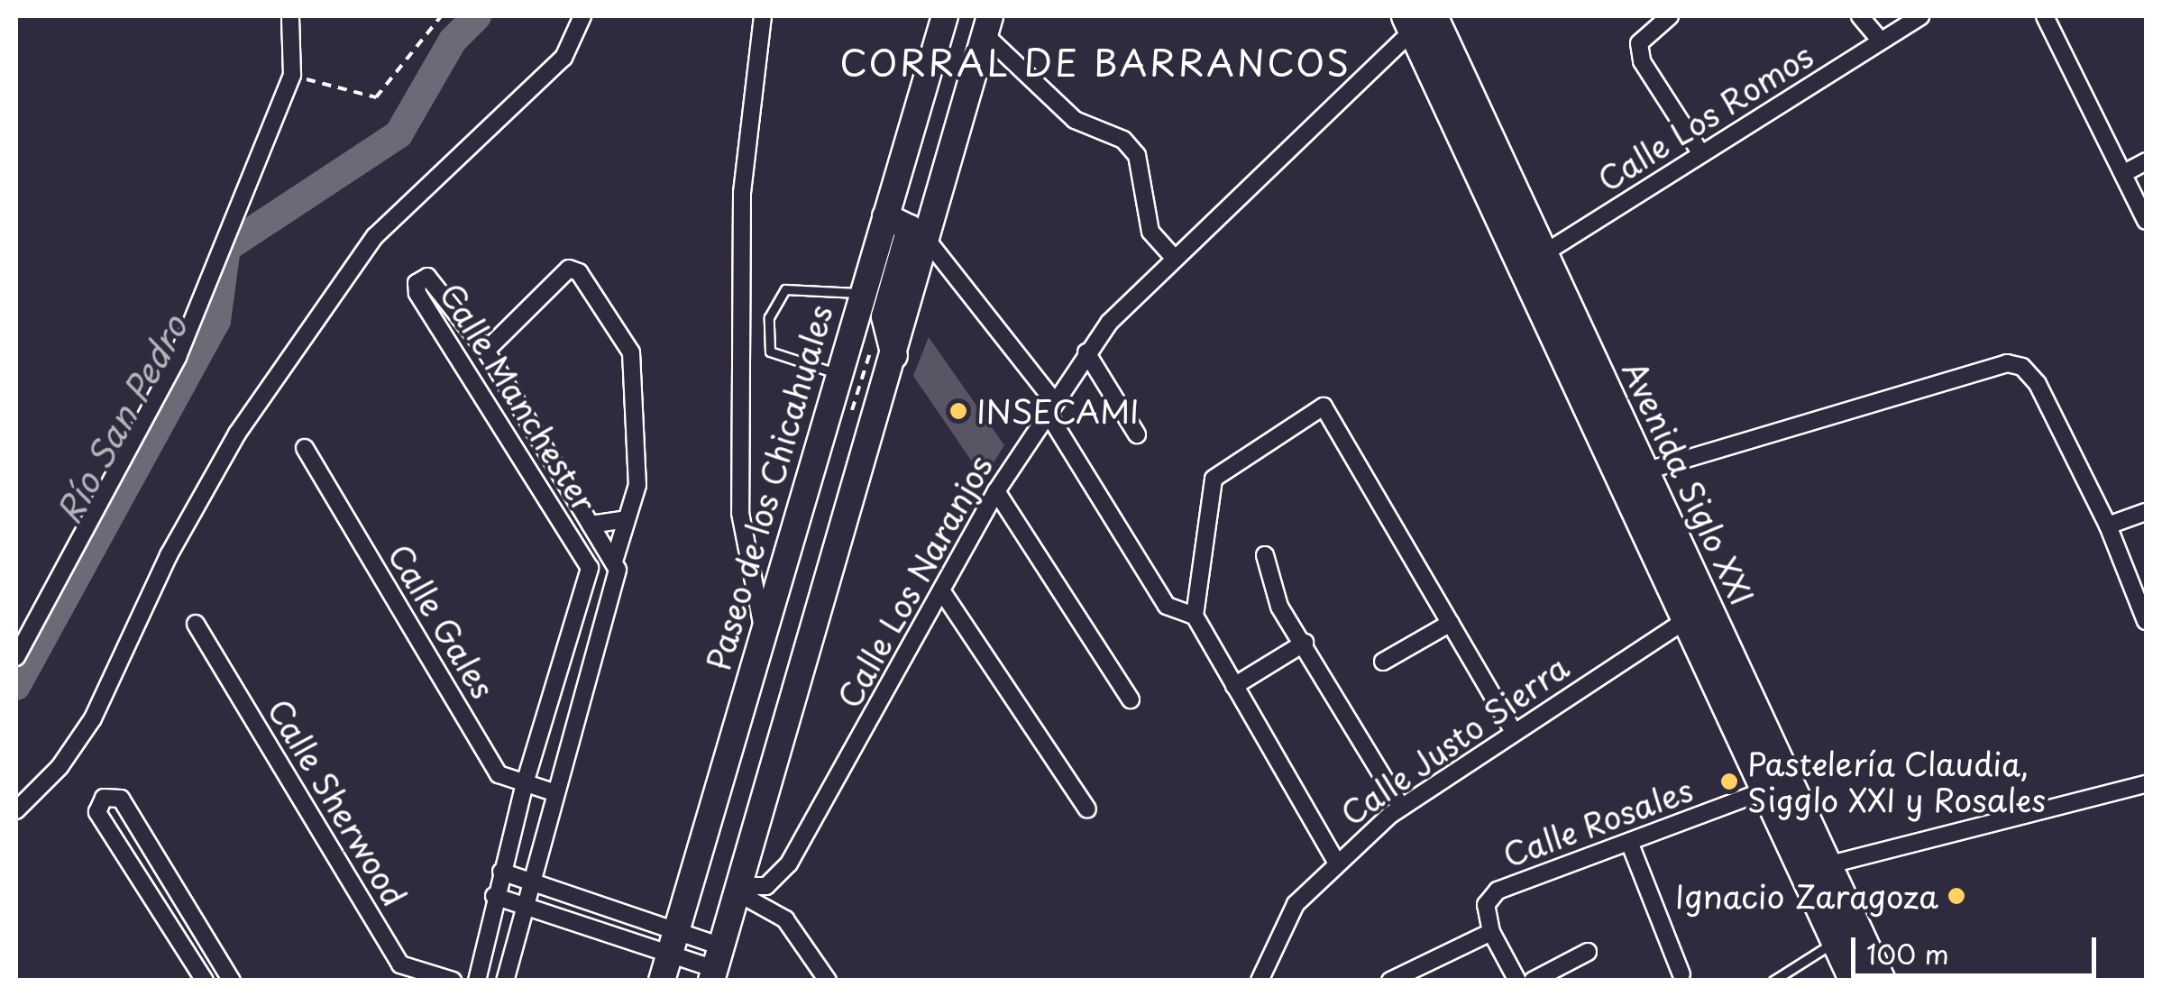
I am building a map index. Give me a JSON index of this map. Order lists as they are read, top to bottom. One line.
{"streets":{"highway":["Avenida Siglo XXI"],"main road":["Paseo de los Chicahuales"],"street":["Calle Los Romos","Calle Manchester","Calle Los Naranjos","Calle Gales","Calle Justo Sierra","Calle Sherwood","Calle Rosales"]},"crossings":[["Calle Los Romos","Avenida Siglo XXI"],["Avenida Siglo XXI","Calle Los Naranjos"],["Avenida Siglo XXI","Calle Justo Sierra"],["Avenida Siglo XXI","Calle Rosales"]],"districts":["CORRAL DE BARRANCOS"],"water":["Río San Pedro"],"places":["INSECAMI","Pastelería Claudia, Sigglo XXI y Rosales","Ignacio Zaragoza"],"scale_bar":"100 m"}
